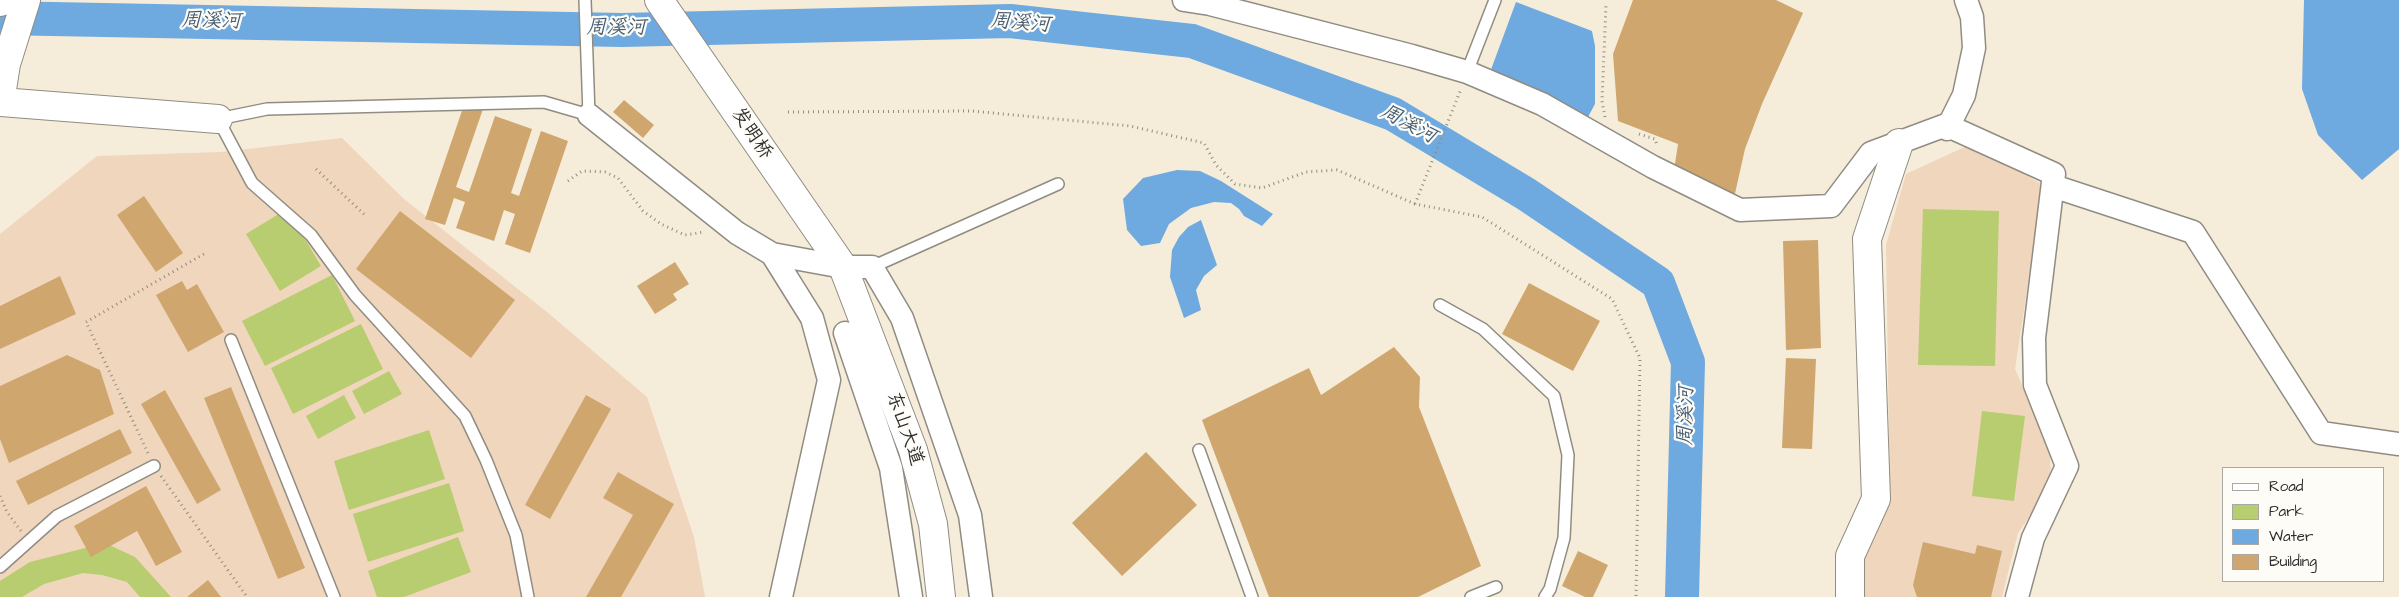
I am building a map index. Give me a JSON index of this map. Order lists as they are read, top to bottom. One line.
{"streets":{"main road":["发明桥","东山大道"]},"crossings":[["发明桥","东山大道"]],"water":["周溪河"],"legend":["Road","Park","Water","Building"]}
